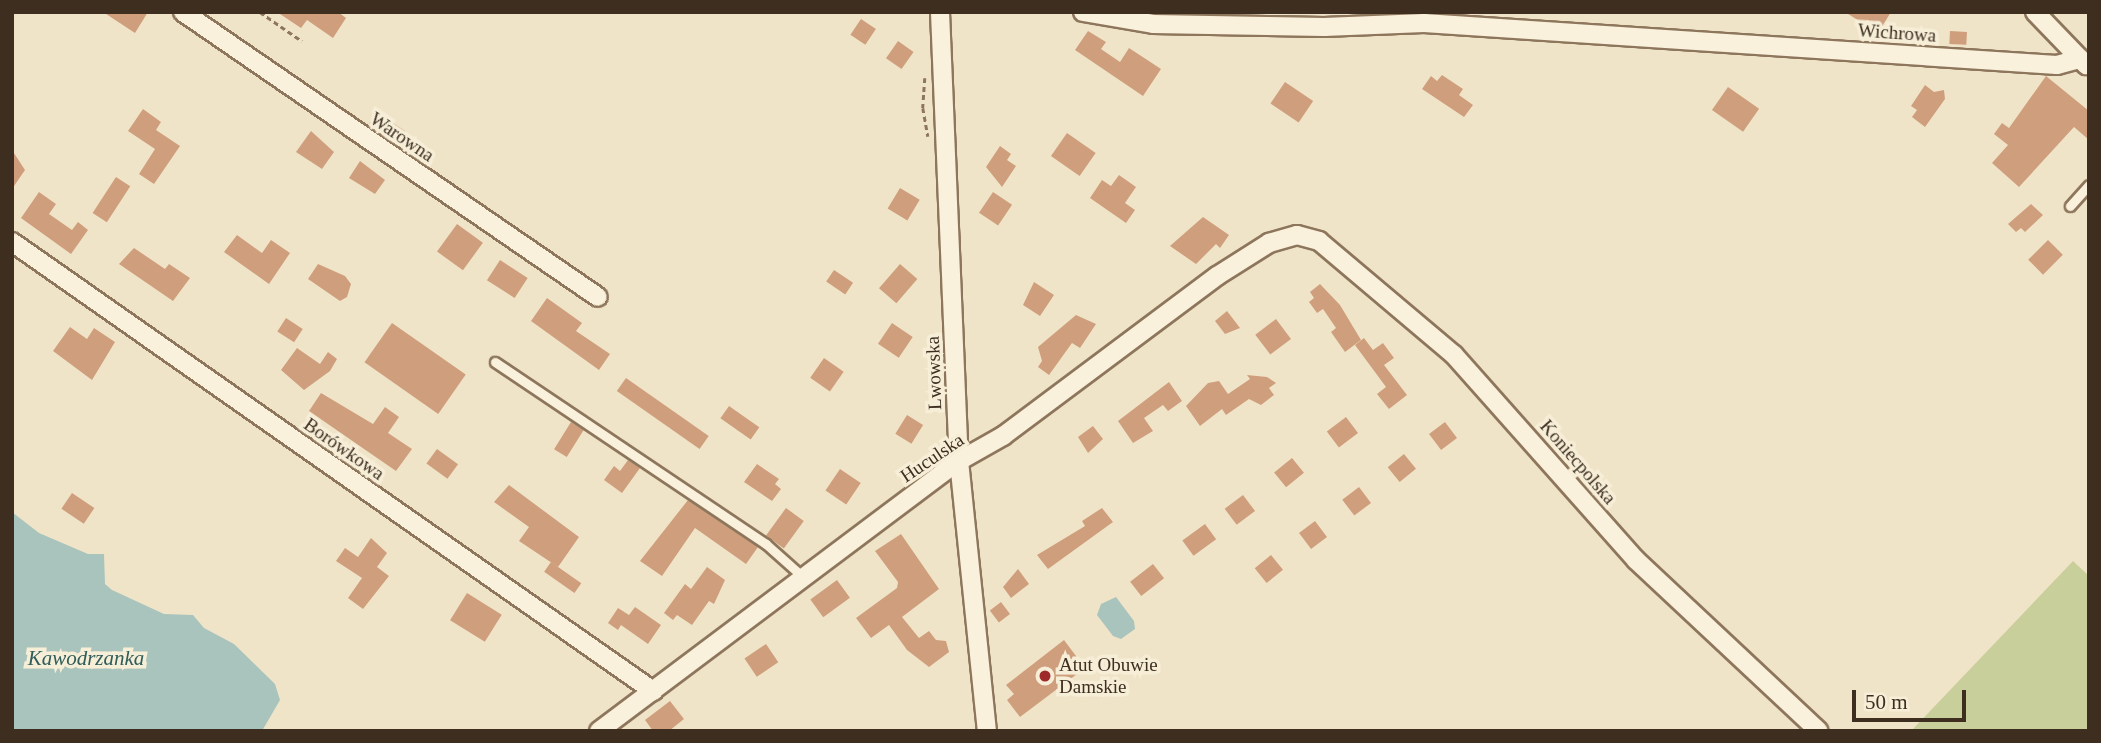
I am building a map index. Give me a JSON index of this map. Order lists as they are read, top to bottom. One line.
{"streets":{"street":["Wichrowa","Warowna","Lwowska","Borówkowa","Huculska","Koniecpolska"]},"crossings":[["Lwowska","Huculska"],["Borówkowa","Huculska"],["Huculska","Koniecpolska"]],"water":["Kawodrzanka"],"places":["Atut Obuwie Damskie"],"scale_bar":"50 m"}
